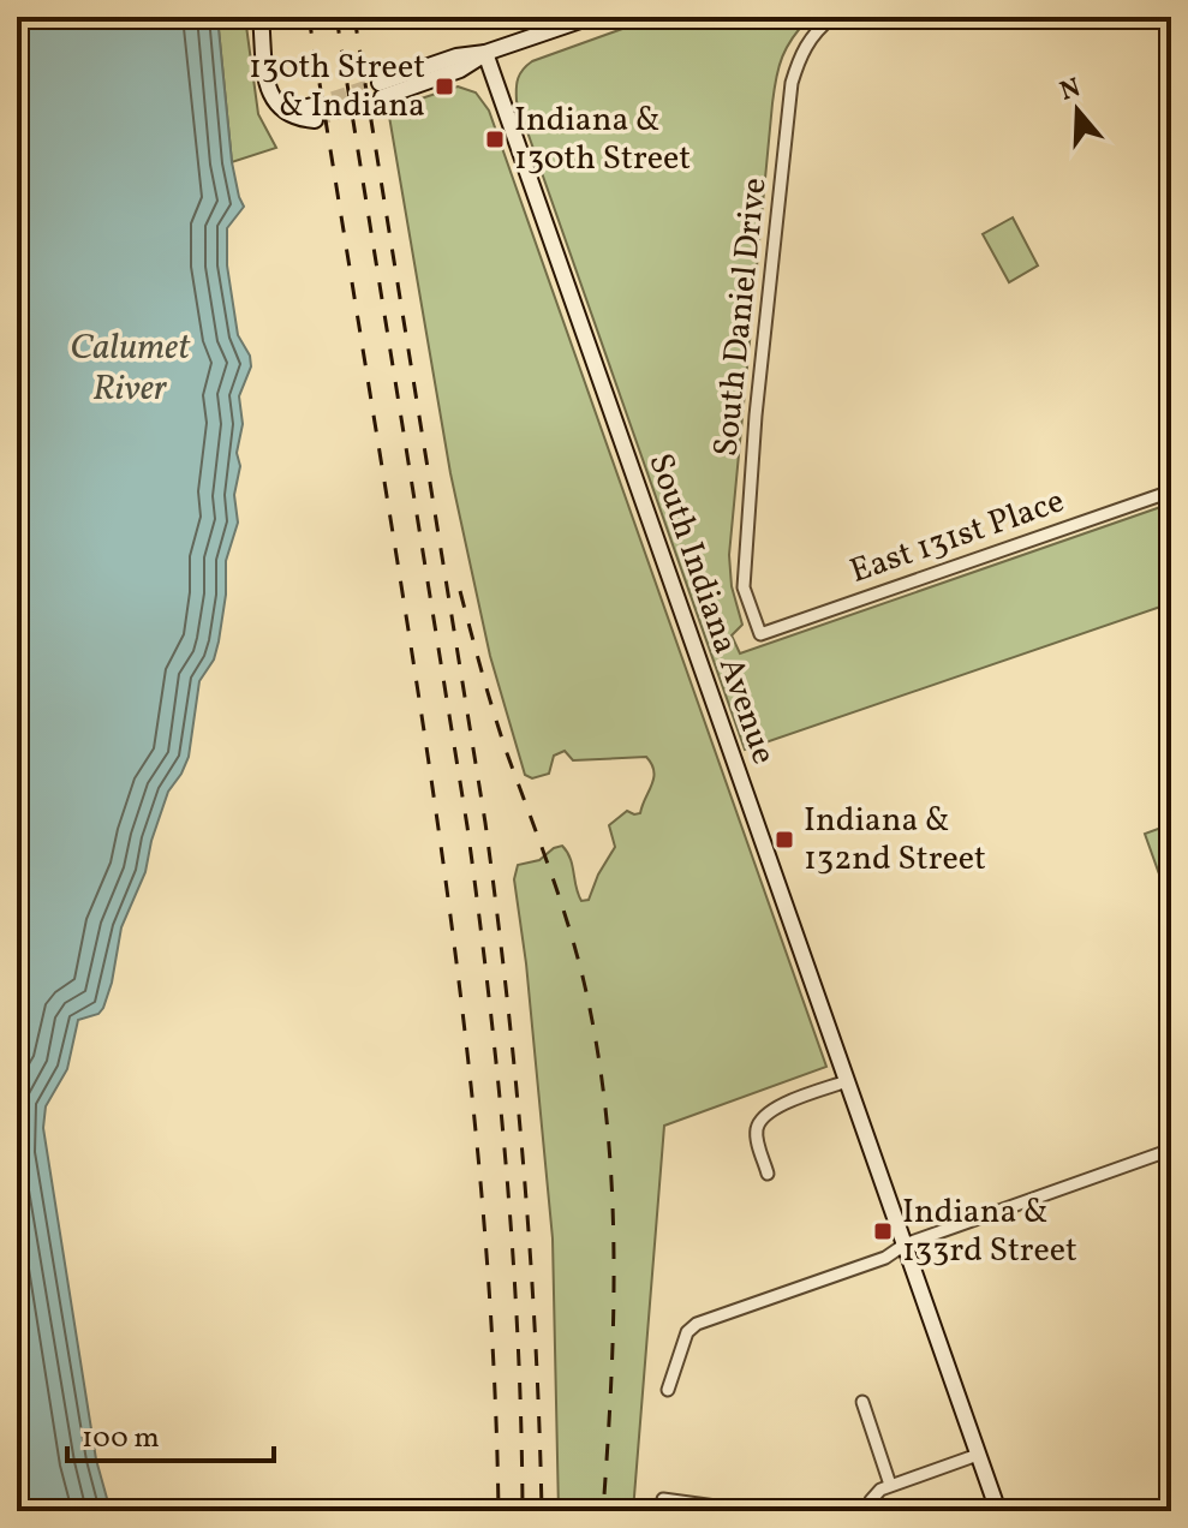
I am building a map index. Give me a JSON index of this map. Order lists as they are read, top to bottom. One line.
{"streets":{"main road":["South Indiana Avenue"],"street":["South Daniel Drive","East 131st Place"]},"crossings":[["South Daniel Drive","East 131st Place"]],"water":["Calumet River"],"places":{"transit":["130th Street & Indiana","Indiana & 130th Street","Indiana & 132nd Street","Indiana & 133rd Street"]},"scale_bar":"100 m","north":"top"}
